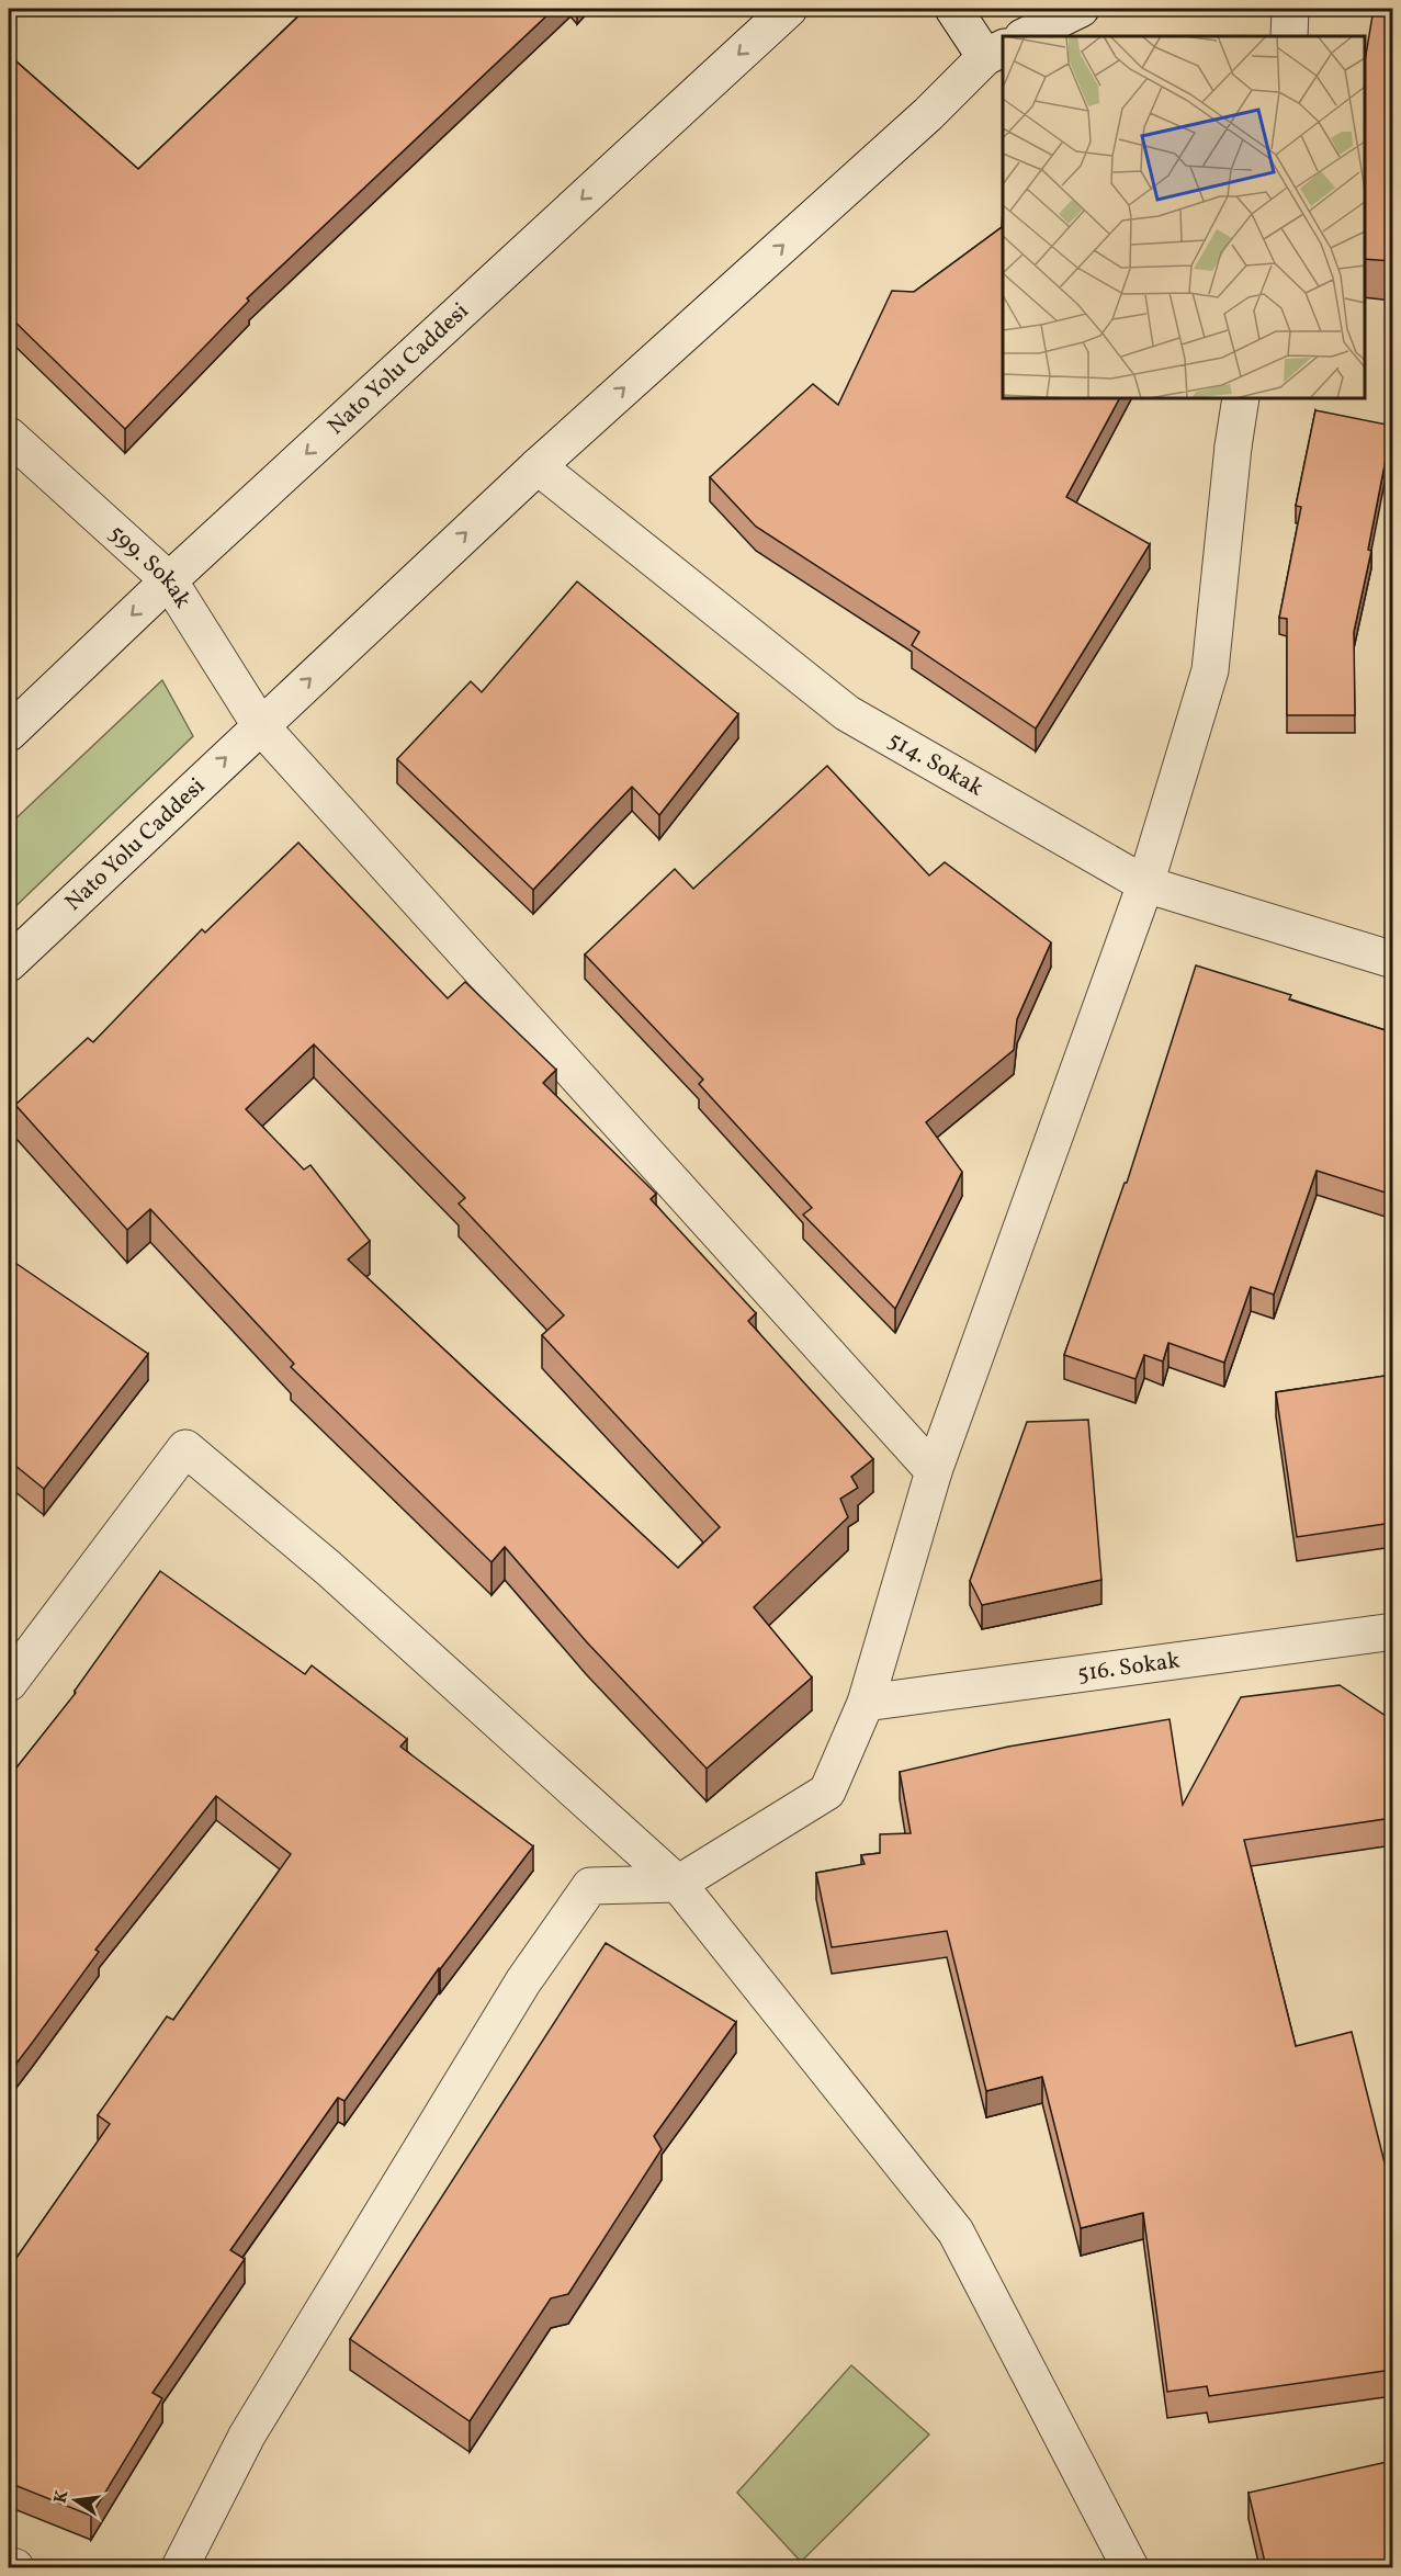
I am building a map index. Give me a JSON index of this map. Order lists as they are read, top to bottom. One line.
{"streets":{"street":["Nato Yolu Caddesi","599. Sokak","514. Sokak","516. Sokak"]},"crossings":[["Nato Yolu Caddesi","599. Sokak"],["Nato Yolu Caddesi","514. Sokak"]],"north":"left"}
